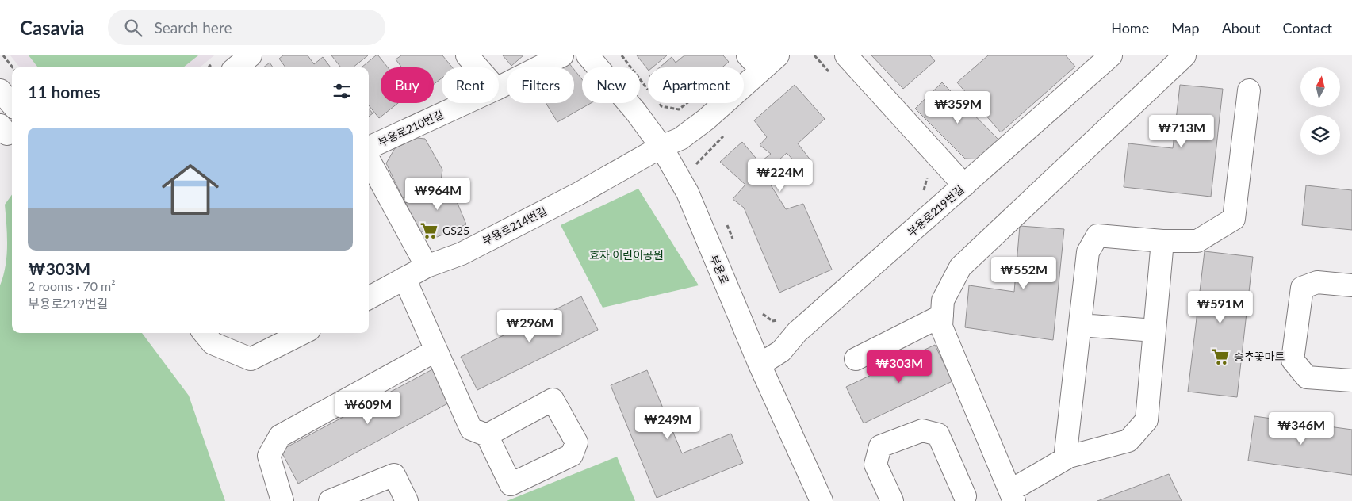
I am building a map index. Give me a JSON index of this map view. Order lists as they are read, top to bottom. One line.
{"streets":{"street":["부용로210번길","부용로219번길","부용로214번길","부용로"]},"crossings":[["부용로219번길","부용로"],["부용로214번길","부용로"]],"parks":["효자 어린이공원"],"places":{"supermarket":["GS25","송추꽃마트"]},"north":"top","page":{"header":"Casavia","search":"Search here","nav":["Home","Map","About","Contact"],"chip":["Buy","Rent","Filters","New","Apartment"],"heading":"11 homes","price":["₩359M","₩713M","₩224M","₩964M","₩552M","₩591M","₩296M","₩303M","₩609M","₩249M","₩346M"],"list":[{"name":"₩303M","note":"2 rooms · 70 m² · 부용로219번길"}]}}
